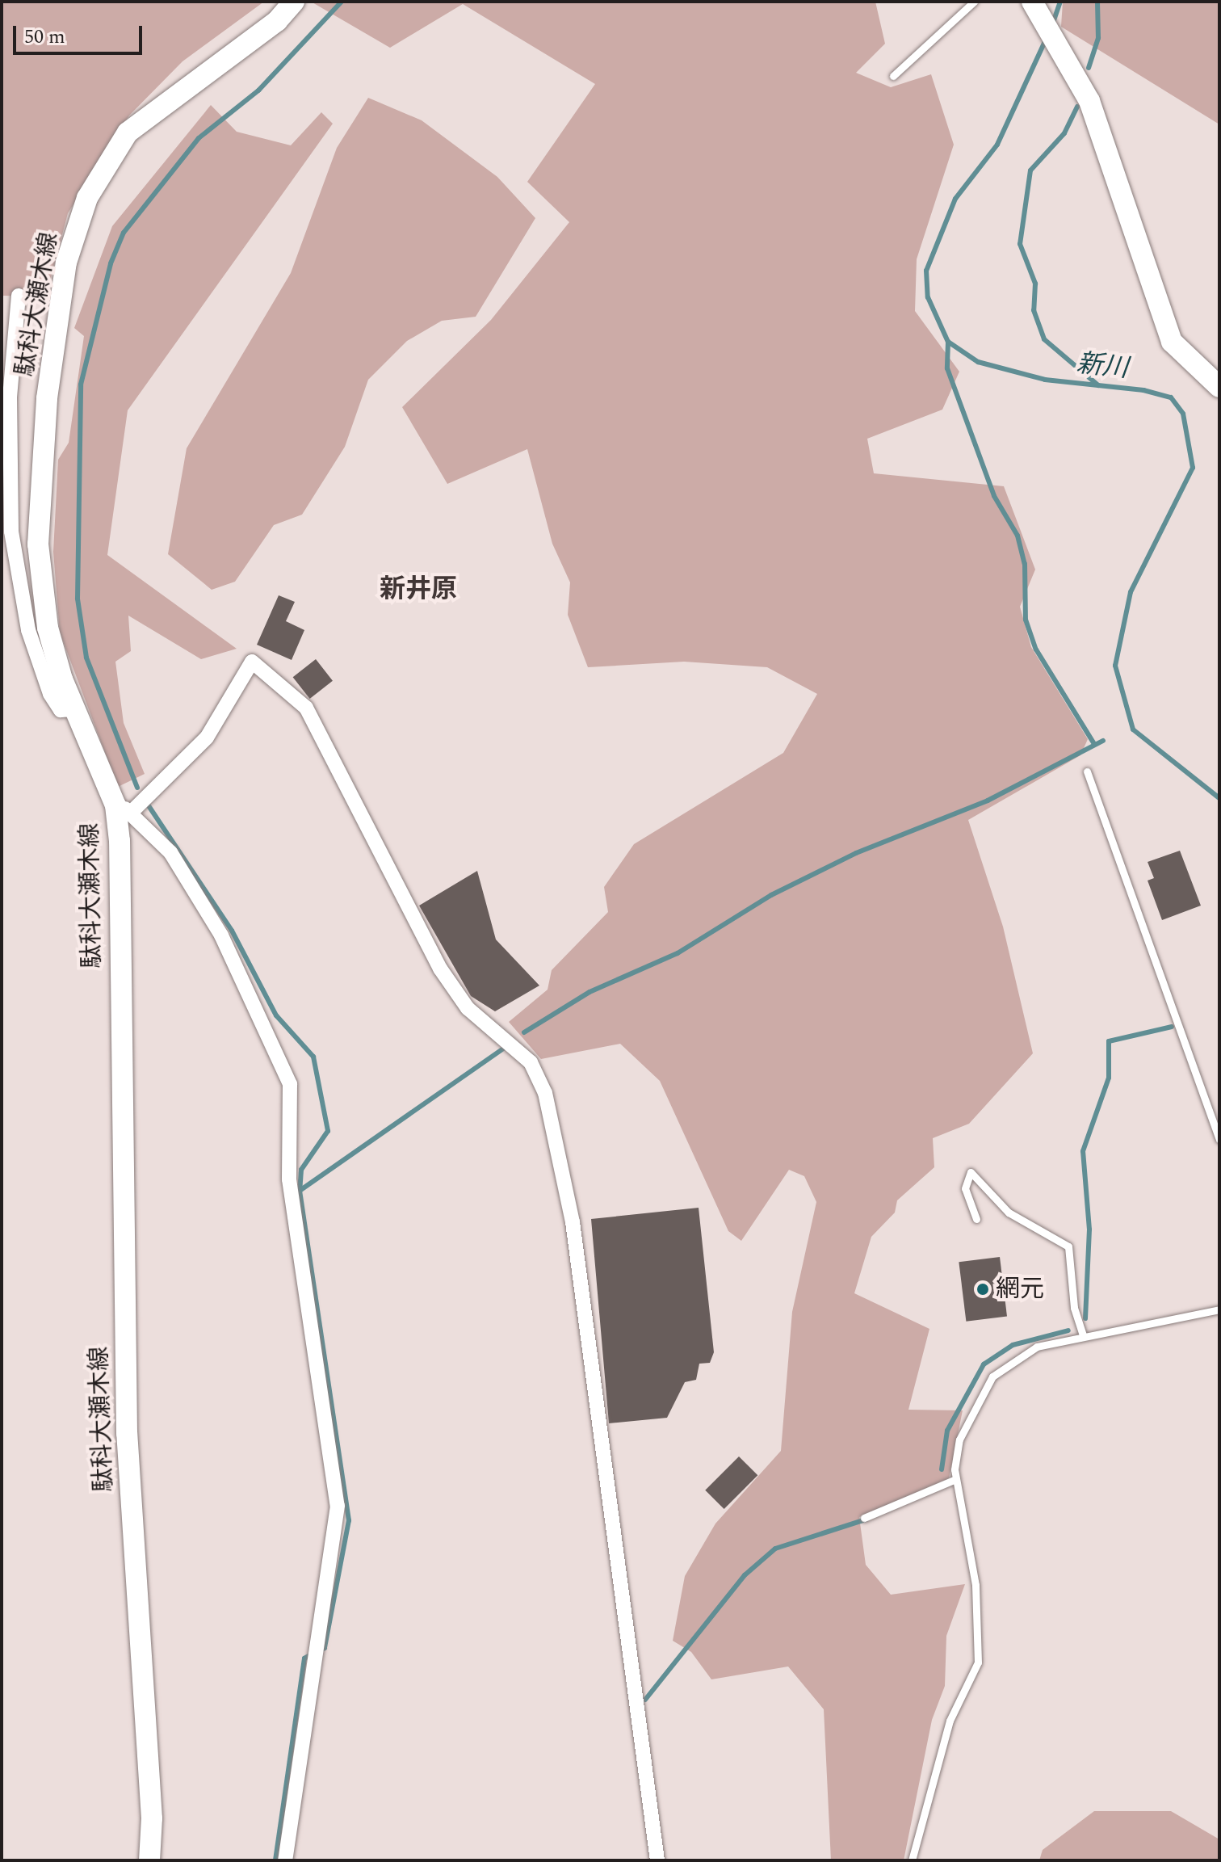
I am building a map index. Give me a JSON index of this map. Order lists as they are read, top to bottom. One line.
{"streets":{"main road":["駄科大瀬木線"]},"districts":["新井原"],"water":["新川"],"places":["網元"],"scale_bar":"50 m"}
